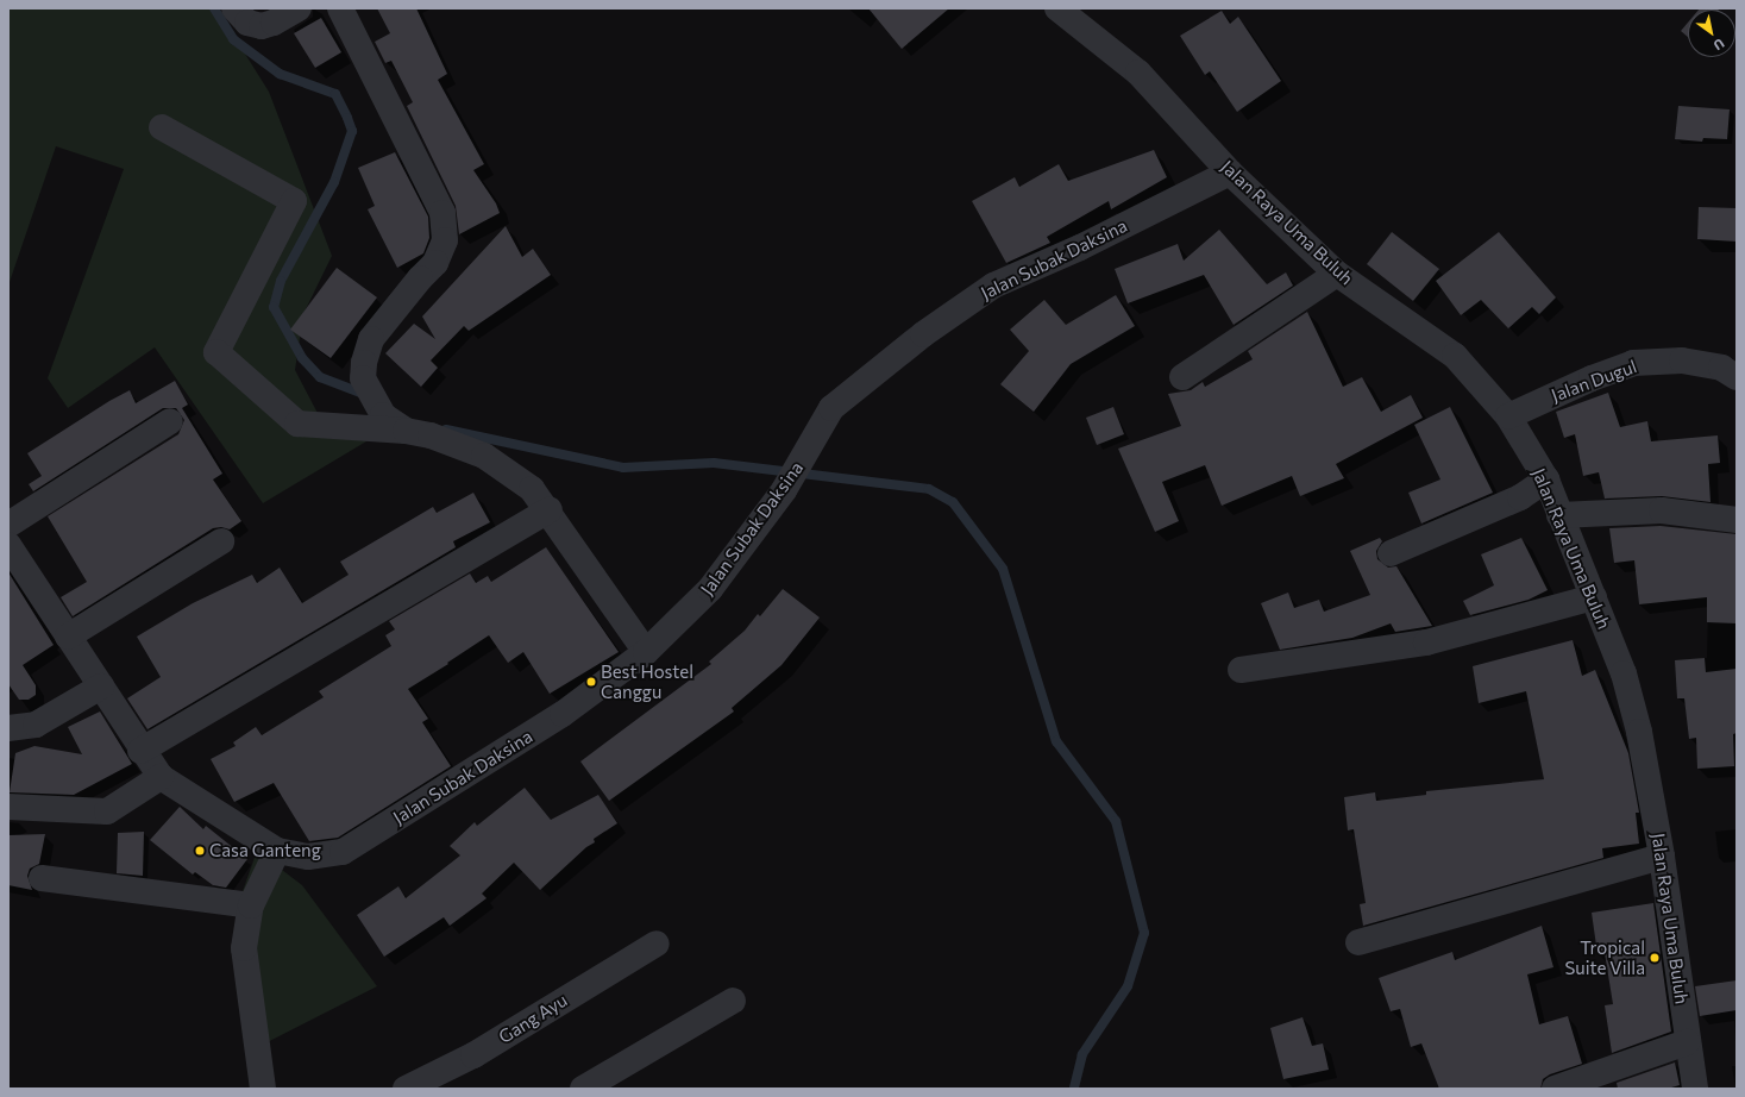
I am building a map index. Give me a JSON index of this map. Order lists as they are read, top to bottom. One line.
{"streets":{"street":["Jalan Raya Uma Buluh","Jalan Subak Daksina","Jalan Dugul","Gang Ayu"]},"crossings":[["Jalan Raya Uma Buluh","Jalan Subak Daksina"],["Jalan Raya Uma Buluh","Jalan Dugul"]],"places":["Best Hostel Canggu","Casa Ganteng","Tropical Suite Villa"],"north":"bottom right"}
